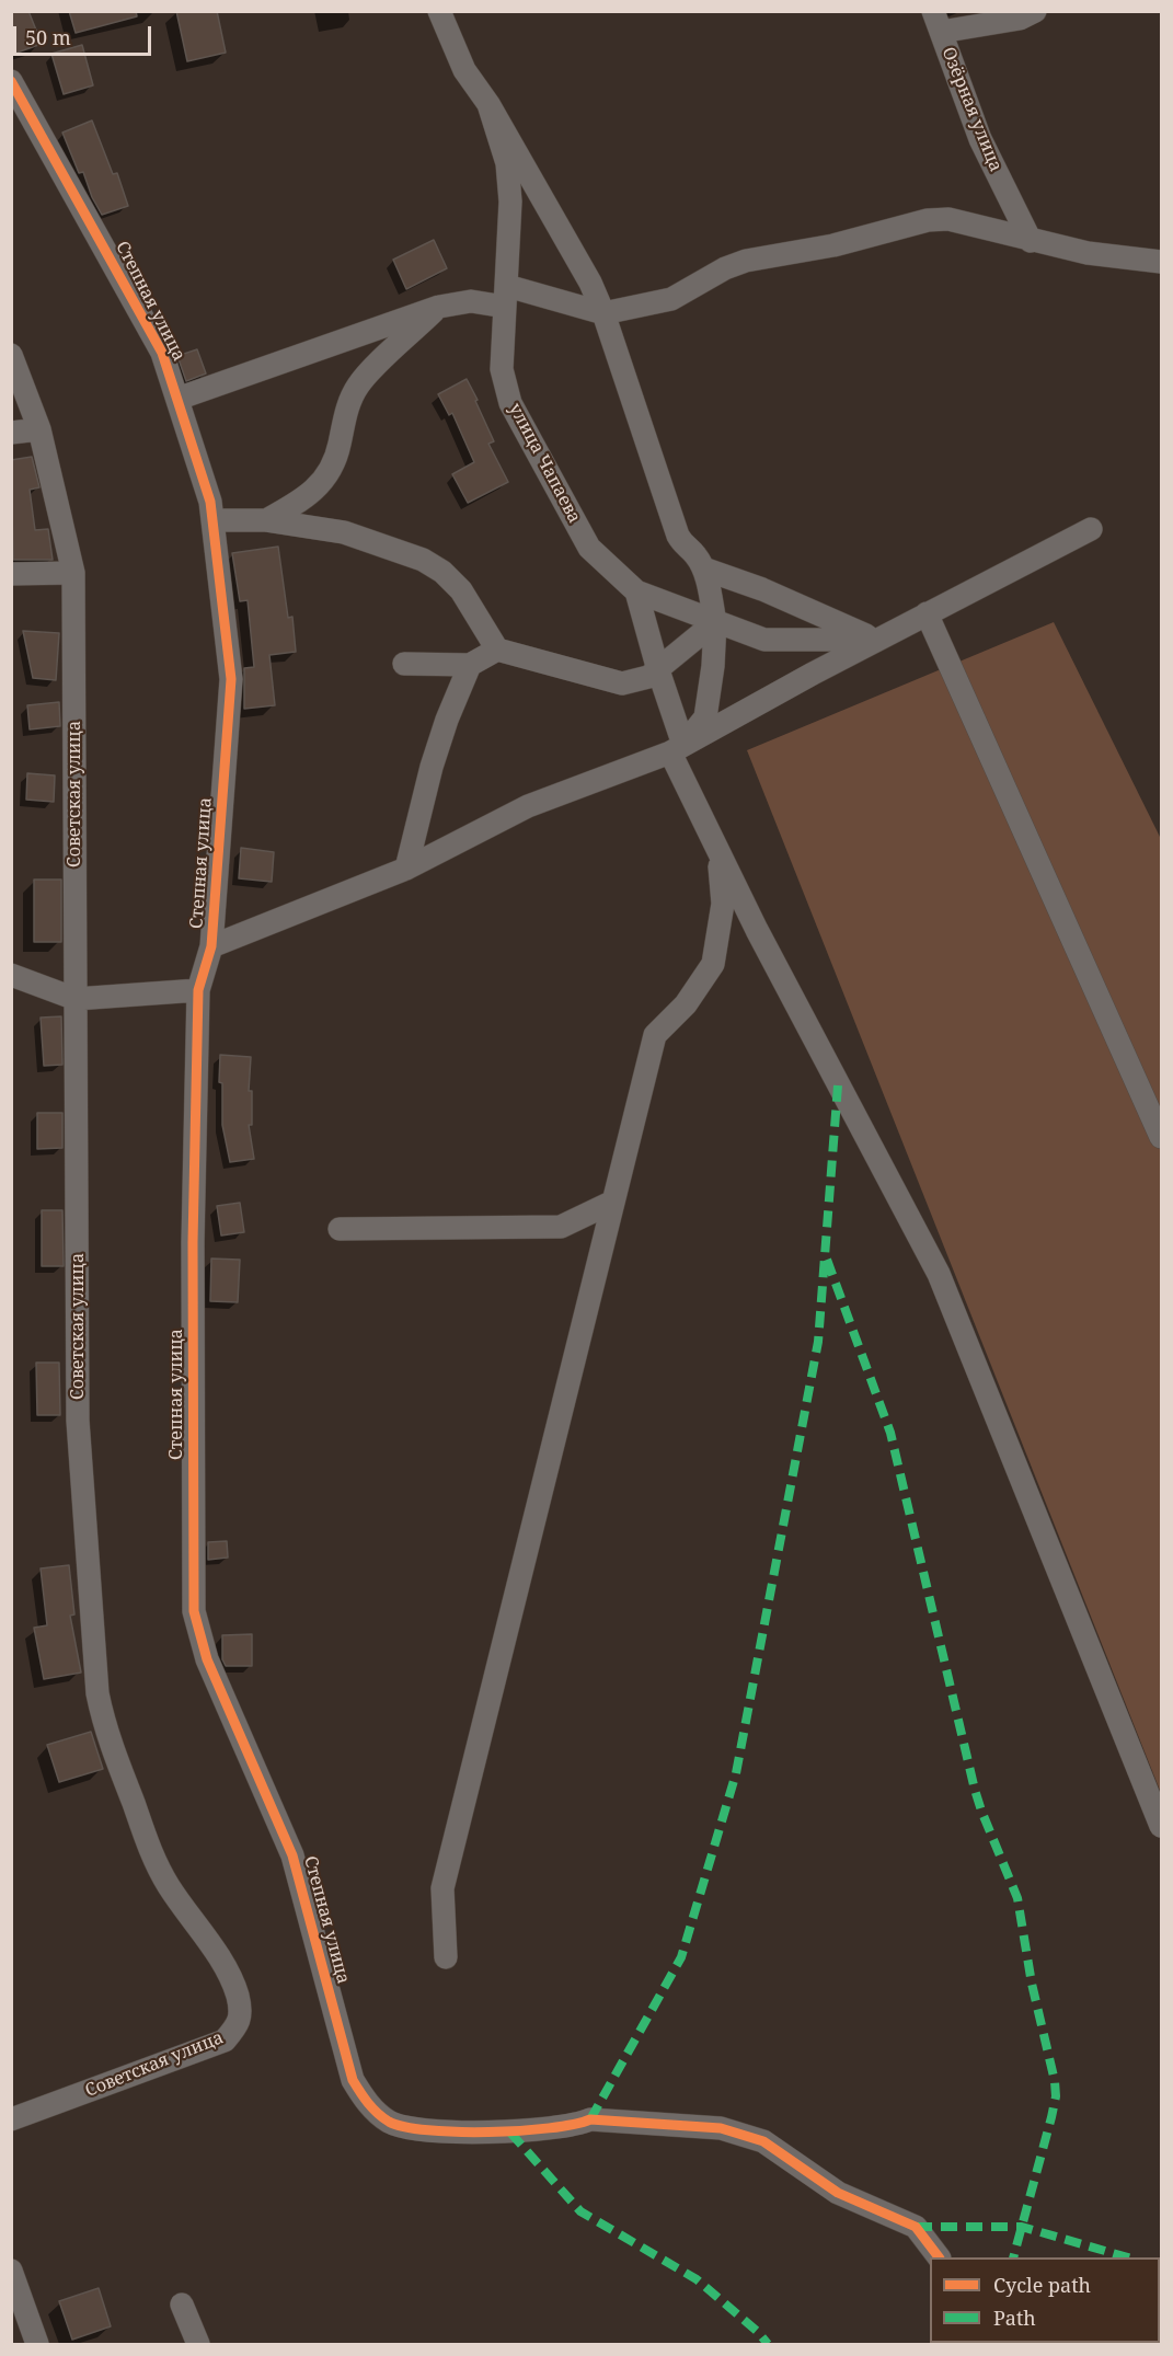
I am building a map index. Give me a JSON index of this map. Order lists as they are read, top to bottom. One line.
{"streets":{"street":["Озёрная улица","Степная улица","улица Чапаева","Советская улица"]},"legend":["Cycle path","Path"],"scale_bar":"50 m"}
